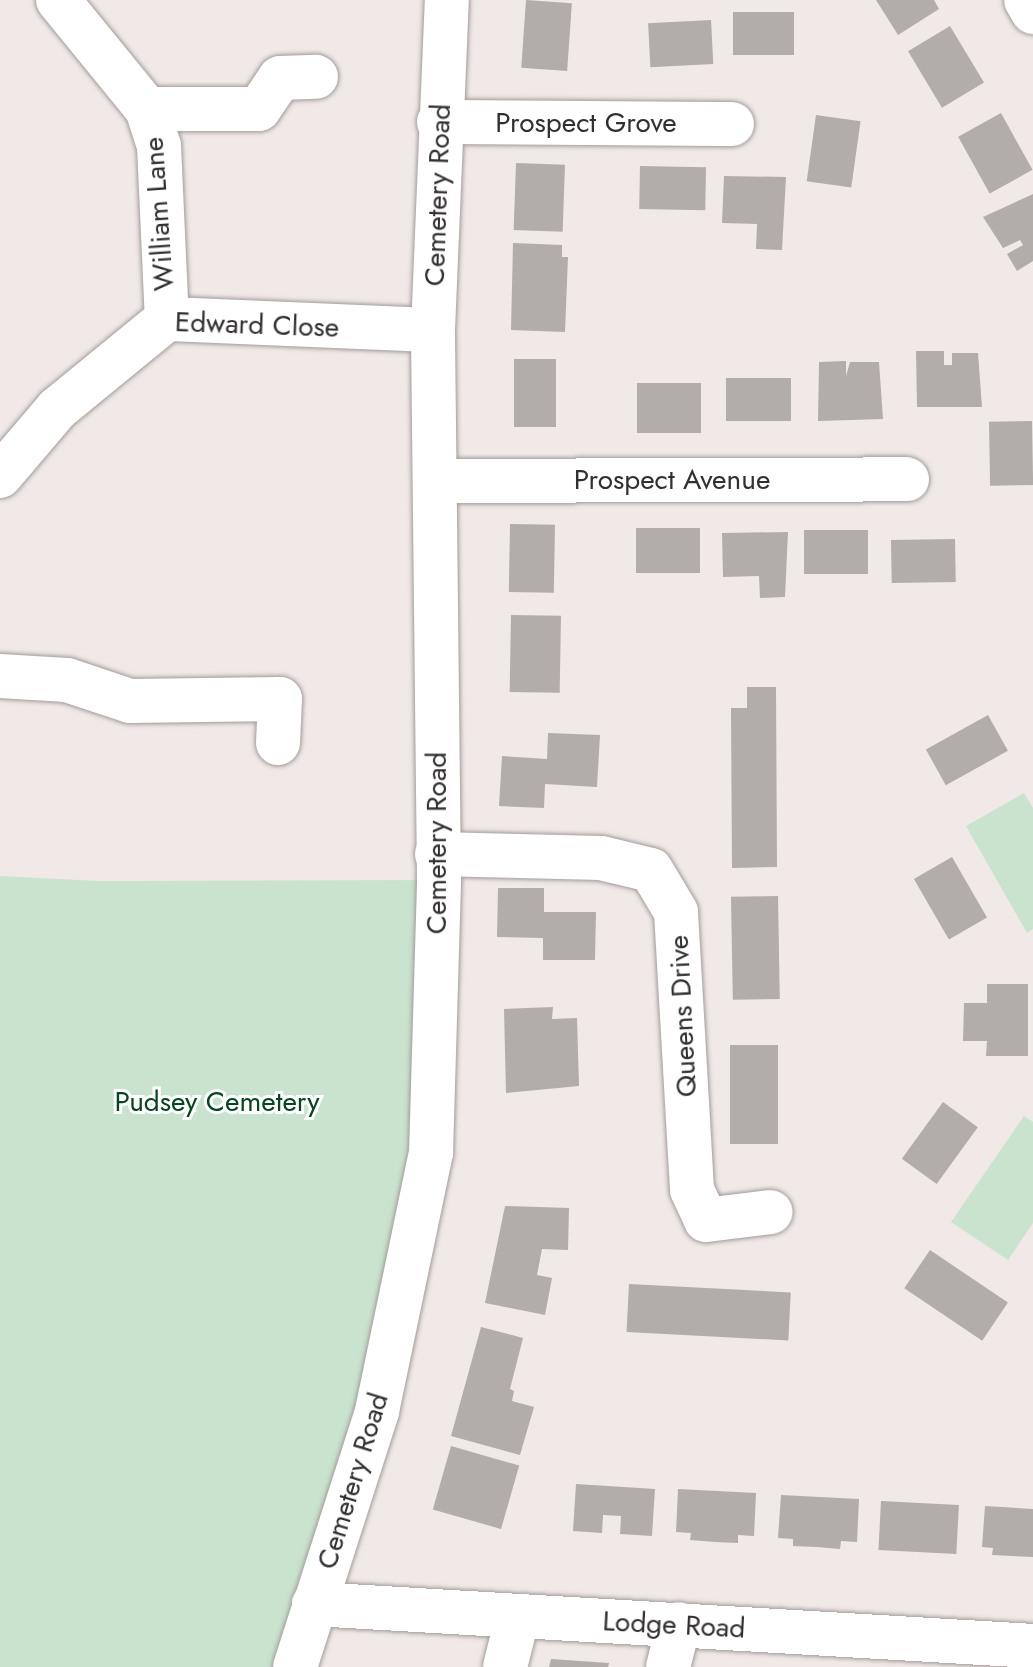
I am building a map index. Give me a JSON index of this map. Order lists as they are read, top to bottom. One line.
{"streets":{"street":["Prospect Grove","Cemetery Road","William Lane","Edward Close","Prospect Avenue","Queens Drive","Lodge Road"]},"crossings":[["Prospect Grove","Cemetery Road"],["Cemetery Road","Edward Close"],["Cemetery Road","Prospect Avenue"],["Cemetery Road","Queens Drive"],["Cemetery Road","Lodge Road"],["William Lane","Edward Close"]],"parks":["Pudsey Cemetery"]}
